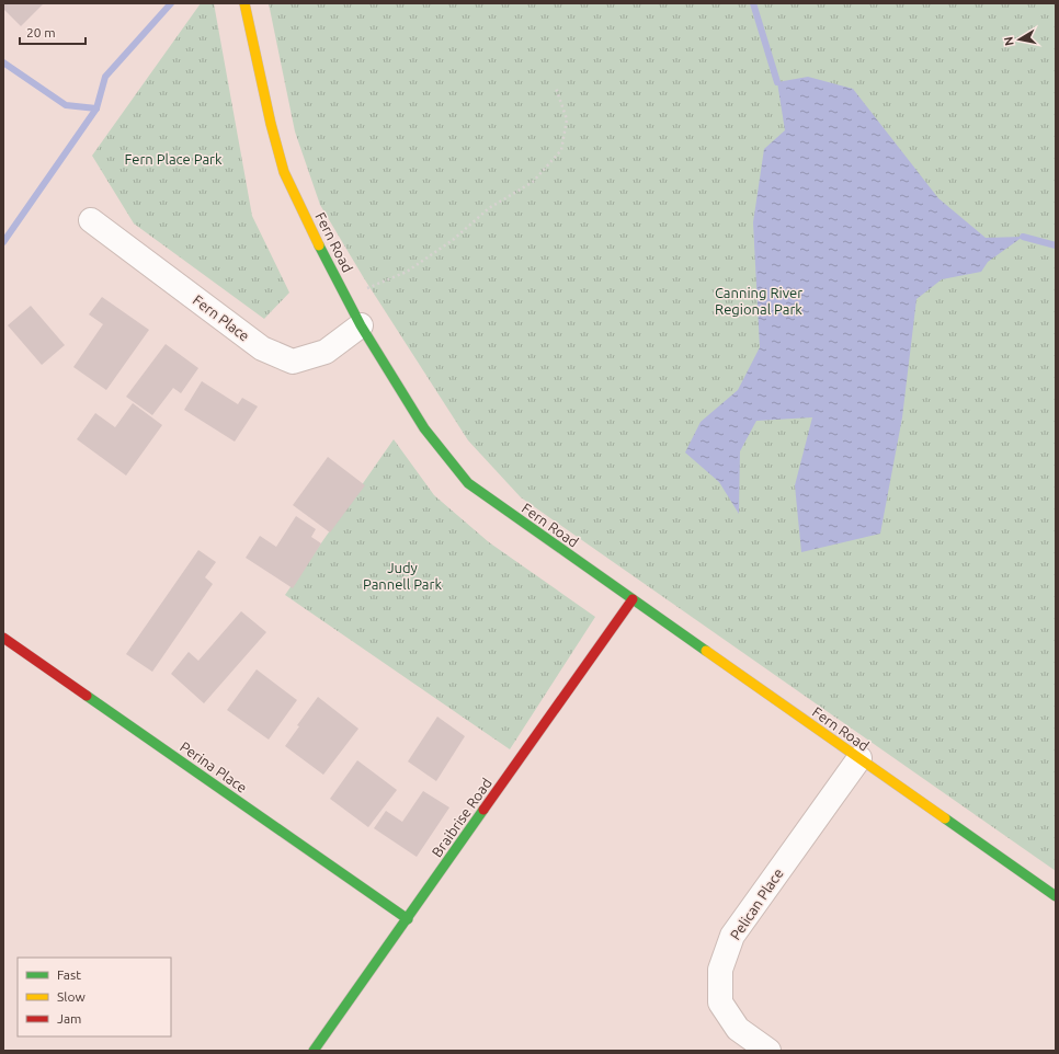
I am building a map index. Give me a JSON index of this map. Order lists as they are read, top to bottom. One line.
{"streets":{"street":["Fern Road","Fern Place","Perina Place","Braibrise Road","Pelican Place"]},"crossings":[["Fern Road","Fern Place"],["Fern Road","Braibrise Road"],["Fern Road","Pelican Place"],["Perina Place","Braibrise Road"]],"parks":["Fern Place Park","Canning River Regional Park","Judy Pannell Park"],"legend":["Fast","Slow","Jam"],"scale_bar":"20 m","north":"left"}
